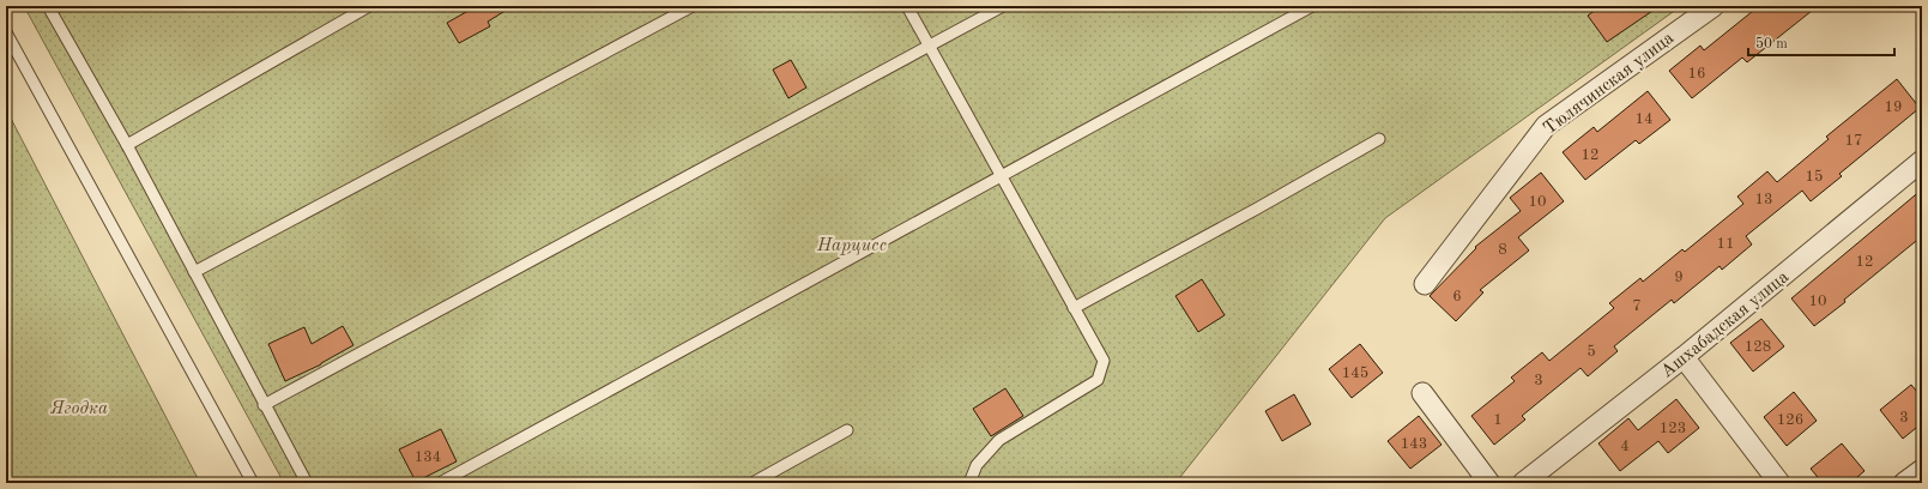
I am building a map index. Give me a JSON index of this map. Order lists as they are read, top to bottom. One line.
{"streets":{"street":["Тюлячинская улица","Ашхабадская улица"]},"parks":["Нарцисс","Ягодка"],"house_numbers":["16","19","14","17","12","15","13","10","11","8","12","9","6","10","7","128","5","145","3","3","1","126","123","143","4","134"],"scale_bar":"50 m"}
